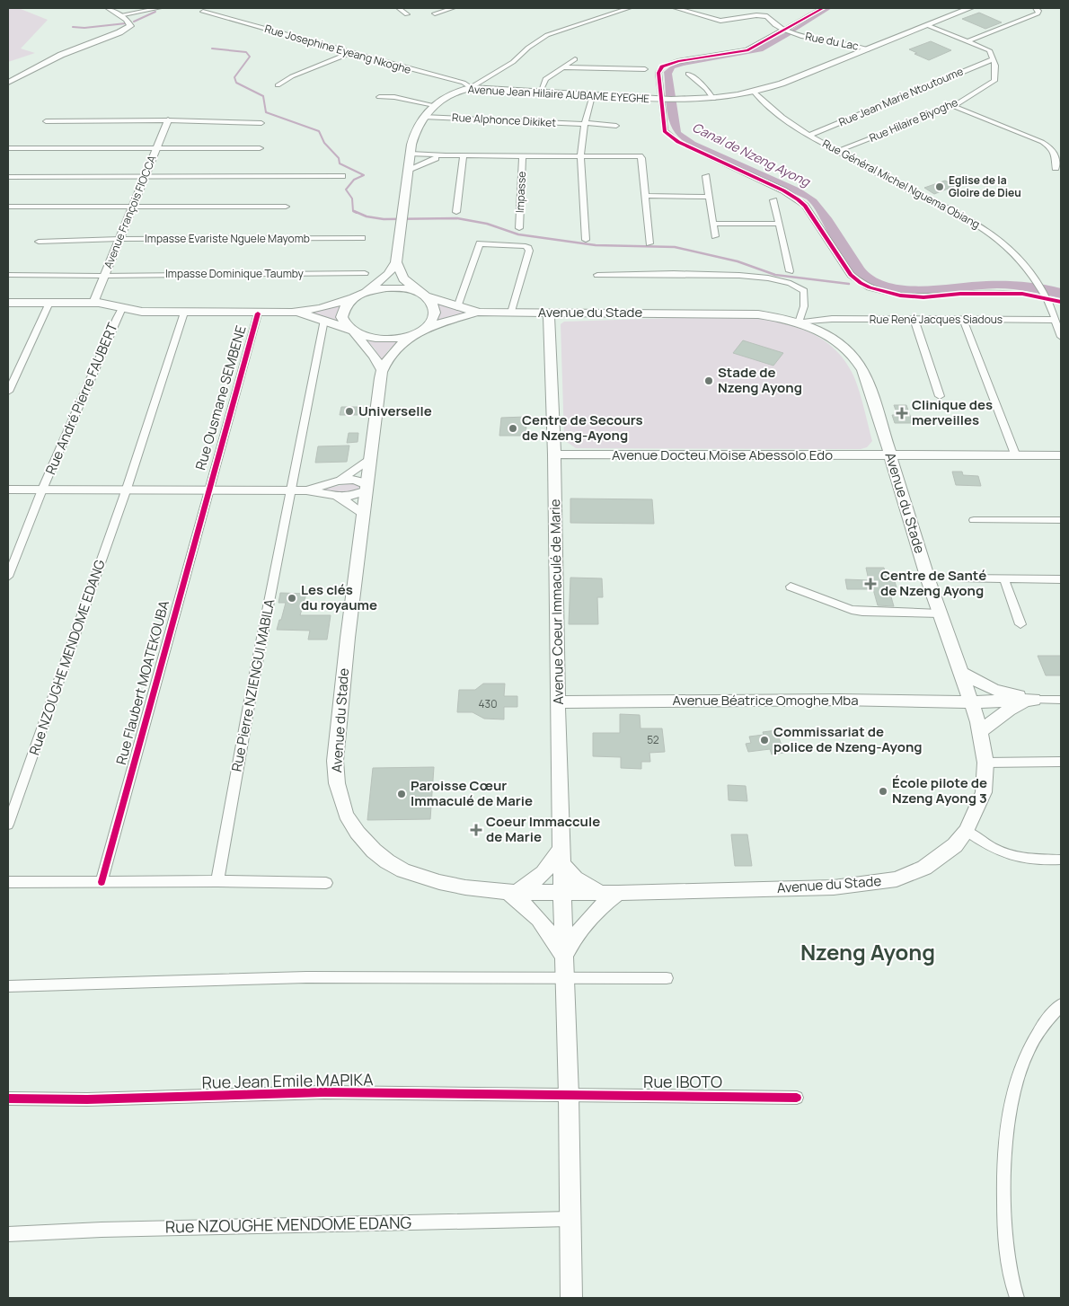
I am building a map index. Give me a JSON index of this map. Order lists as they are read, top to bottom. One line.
{"streets":{"main road":["Avenue Jean Hilaire AUBAME EYEGHE","Avenue du Stade","Avenue Docteu Moise Abessolo Edo","Avenue Coeur Immaculé de Marie","Avenue Béatrice Omoghe Mba"],"street":["Rue du Lac","Rue Josephine Eyeang Nkoghe","Rue Jean Marie Ntoutoume","Rue Alphonce Dikiket","Rue Hilaire Biyoghe","Rue Général Michel Nguema Obiang","Impasse","Avenue François FIOCCA","Impasse Evariste Nguele Mayomb","Impasse Dominique Taumby","Rue René Jacques Siadous","Rue Ousmane SEMBENE","Rue André Pierre FAUBERT","Rue NZOUGHE MENDOME EDANG","Rue Flaubert MOATEKOUBA","Rue Pierre NZIENGUI MABILA","Rue Jean Emile MAPIKA","Rue IBOTO"]},"crossings":[["Rue Josephine Eyeang Nkoghe","Avenue Jean Hilaire AUBAME EYEGHE"],["Avenue Jean Hilaire AUBAME EYEGHE","Rue Alphonce Dikiket"],["Rue Jean Marie Ntoutoume","Rue Hilaire Biyoghe"],["Rue Jean Marie Ntoutoume","Rue Général Michel Nguema Obiang"],["Rue Hilaire Biyoghe","Rue Général Michel Nguema Obiang"],["Avenue François FIOCCA","Impasse Evariste Nguele Mayomb"],["Avenue François FIOCCA","Impasse Dominique Taumby"],["Avenue du Stade","Rue René Jacques Siadous"],["Avenue du Stade","Avenue Docteu Moise Abessolo Edo"],["Avenue du Stade","Avenue Coeur Immaculé de Marie"],["Avenue du Stade","Avenue Béatrice Omoghe Mba"],["Rue Ousmane SEMBENE","Rue Flaubert MOATEKOUBA"],["Avenue Docteu Moise Abessolo Edo","Avenue Coeur Immaculé de Marie"],["Avenue Coeur Immaculé de Marie","Rue NZOUGHE MENDOME EDANG"],["Avenue Coeur Immaculé de Marie","Avenue Béatrice Omoghe Mba"],["Avenue Coeur Immaculé de Marie","Rue Jean Emile MAPIKA"],["Avenue Coeur Immaculé de Marie","Rue IBOTO"],["Rue Jean Emile MAPIKA","Rue IBOTO"]],"districts":["Nzeng Ayong"],"water":["Canal de Nzeng Ayong"],"places":{"other":["Eglise de la Gloire de Dieu","Stade de Nzeng Ayong","Universelle","Centre de Secours de Nzeng-Ayong","Les clés du royaume","Commissariat de police de Nzeng-Ayong","École pilote de Nzeng Ayong 3","Paroisse Cœur Immaculé de Marie"],"health":["Clinique des merveilles","Centre de Santé de Nzeng Ayong","Coeur Immaccule de Marie"]},"house_numbers":["430","52"]}
